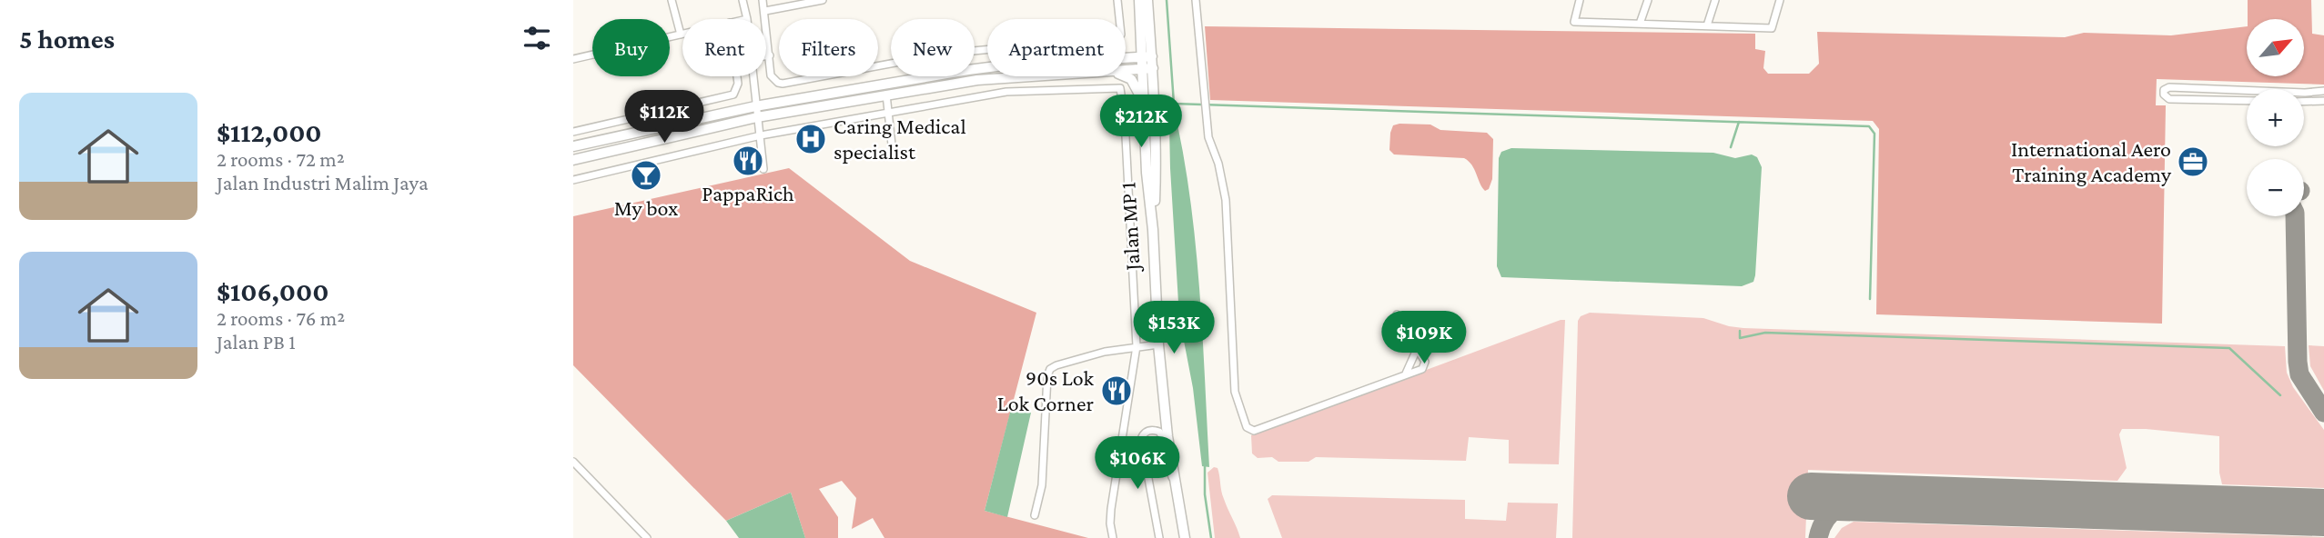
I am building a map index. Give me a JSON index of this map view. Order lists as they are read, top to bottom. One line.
{"streets":{"street":["Jalan MP 1"]},"places":{"hospital":["Caring Medical specialist"],"restaurant":["PappaRich","90s Lok Lok Corner"],"office":["International Aero Training Academy"],"bar":["My box"]},"north":"top right","page":{"heading":"5 homes","map_buttons":["+","−"],"chip":["Buy","Rent","Filters","New","Apartment"],"list":[{"name":"$112,000","note":"2 rooms · 72 m² · Jalan Industri Malim Jaya"},{"name":"$106,000","note":"2 rooms · 76 m² · Jalan PB 1"}],"price":["$112K","$212K","$153K","$109K","$106K"]}}
